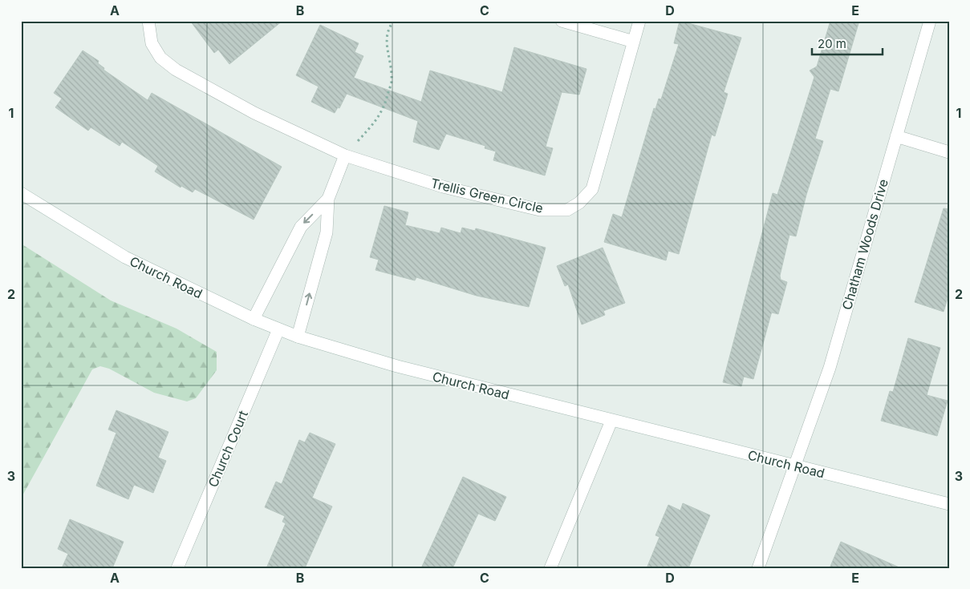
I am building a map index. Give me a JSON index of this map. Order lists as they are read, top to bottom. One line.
{"streets":{"street":["Trellis Green Circle","Chatham Woods Drive","Church Road","Church Court"]},"crossings":[["Chatham Woods Drive","Church Road"],["Church Road","Church Court"]],"scale_bar":"20 m","grid":{"columns":["A","B","C","D","E"],"rows":["1","2","3"]}}
